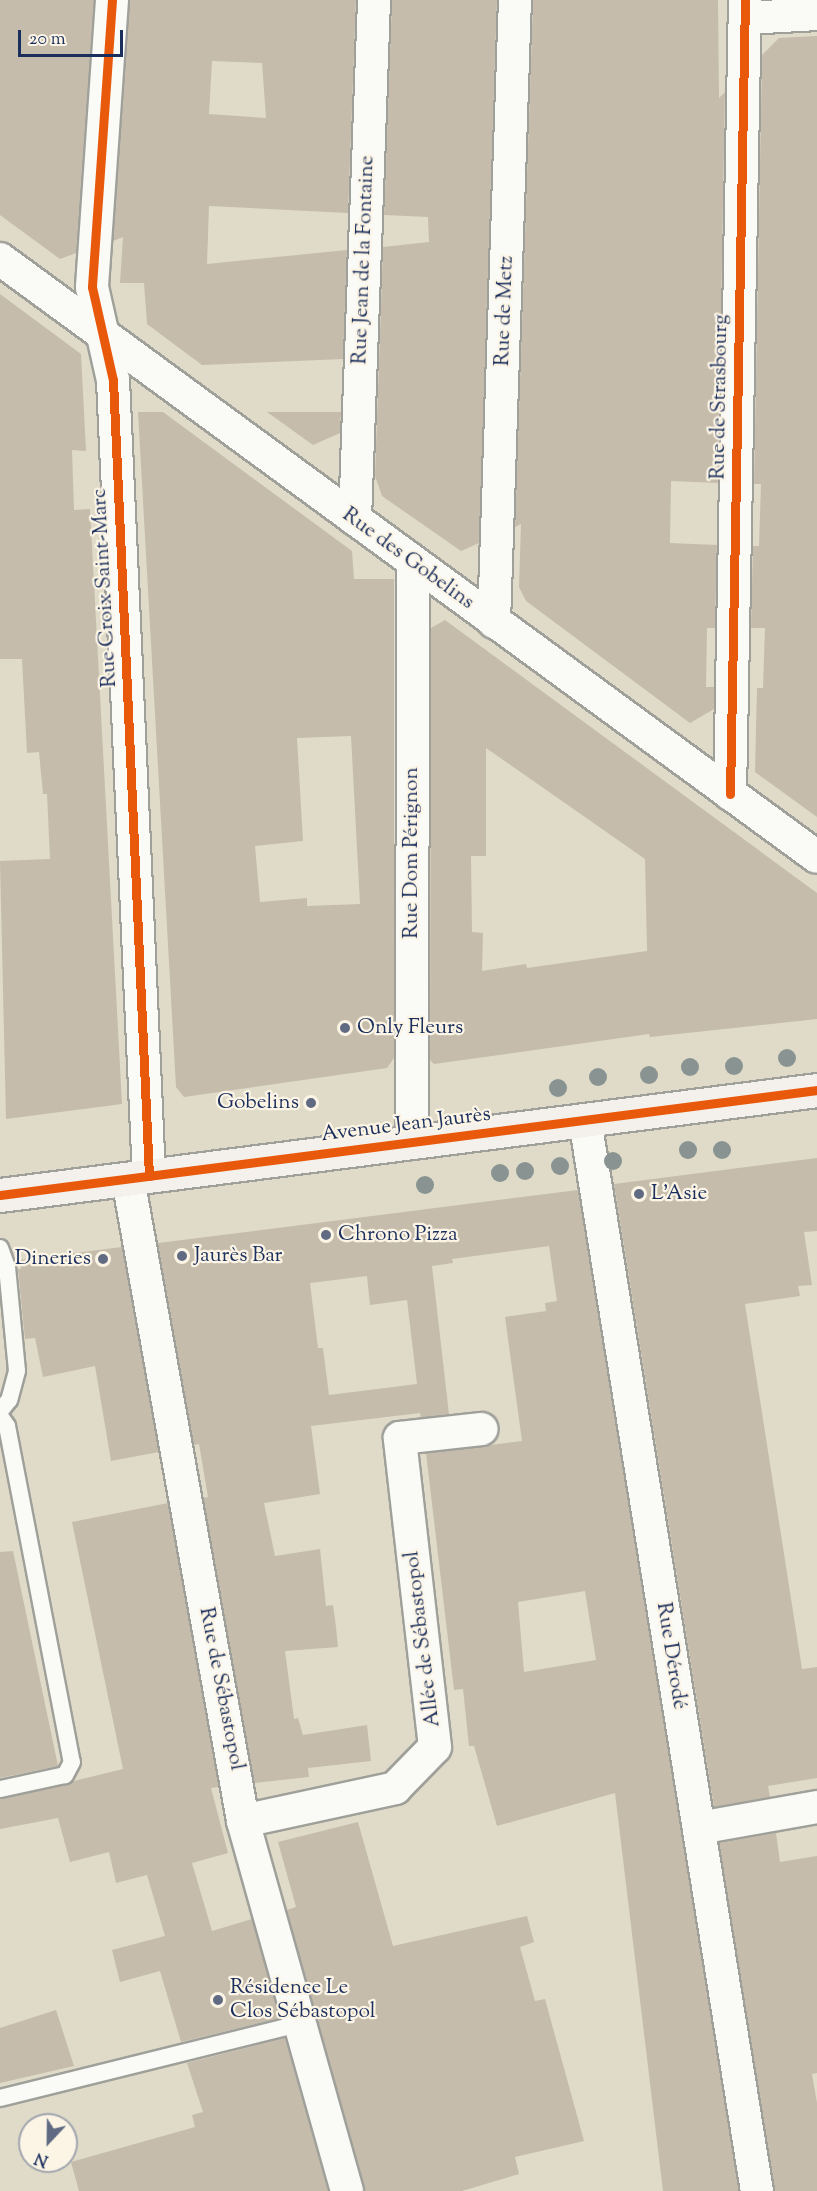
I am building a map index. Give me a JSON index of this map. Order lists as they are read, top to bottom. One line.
{"streets":{"main road":["Avenue Jean Jaurès"],"street":["Rue Jean de la Fontaine","Rue de Metz","Rue de Strasbourg","Rue des Gobelins","Rue Croix Saint-Marc","Rue Dom Pérignon","Allée de Sébastopol","Rue Dérodé","Rue de Sébastopol"]},"crossings":[["Rue Jean de la Fontaine","Rue des Gobelins"],["Rue de Metz","Rue des Gobelins"],["Rue de Strasbourg","Rue des Gobelins"],["Rue des Gobelins","Rue Croix Saint-Marc"],["Rue des Gobelins","Rue Dom Pérignon"],["Rue Croix Saint-Marc","Avenue Jean Jaurès"],["Rue Croix Saint-Marc","Rue de Sébastopol"],["Rue Dom Pérignon","Avenue Jean Jaurès"],["Avenue Jean Jaurès","Rue Dérodé"],["Avenue Jean Jaurès","Rue de Sébastopol"],["Allée de Sébastopol","Rue de Sébastopol"]],"places":["Only Fleurs","Gobelins","L'Asie","Chrono Pizza","Jaurès Bar","Dineries","Résidence Le Clos Sébastopol"],"scale_bar":"20 m","north":"bottom"}
